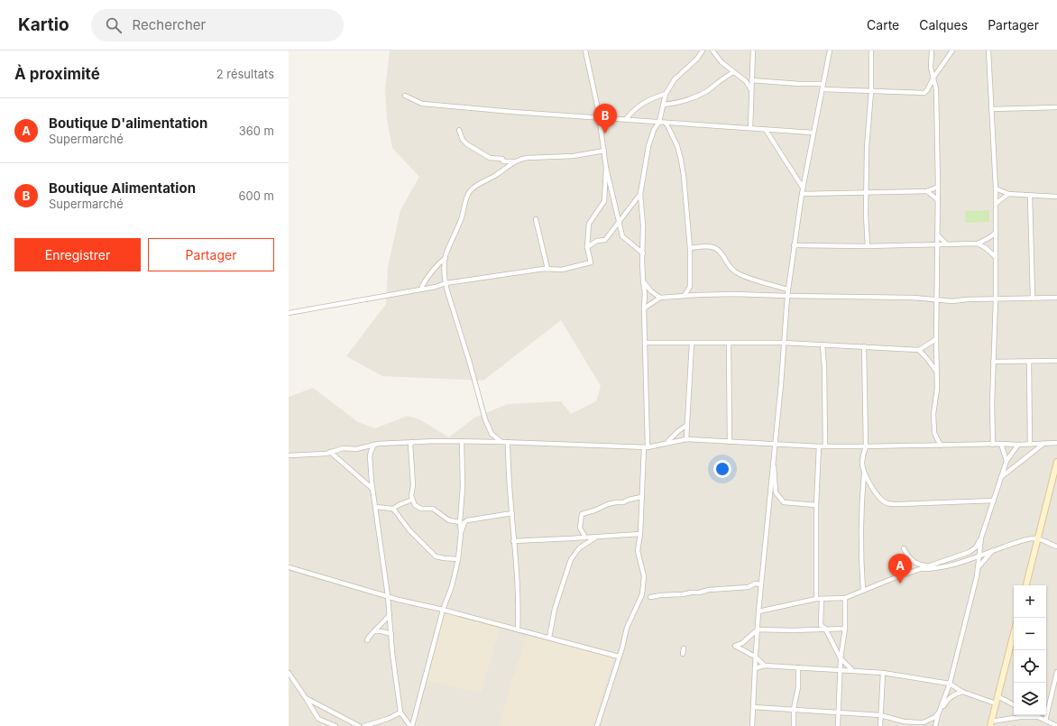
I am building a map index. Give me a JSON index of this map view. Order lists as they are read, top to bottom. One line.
{"page":{"header":"Kartio","search":"Rechercher","nav":["Carte","Calques","Partager"],"heading":["À proximité","2 résultats"],"list":[{"mark":"A","name":"Boutique D'alimentation","note":"Supermarché","value":"360 m"},{"mark":"B","name":"Boutique Alimentation","note":"Supermarché","value":"600 m"}],"pins":["B","A"],"buttons":["Enregistrer","Partager"],"map_buttons":["+","−"]}}
